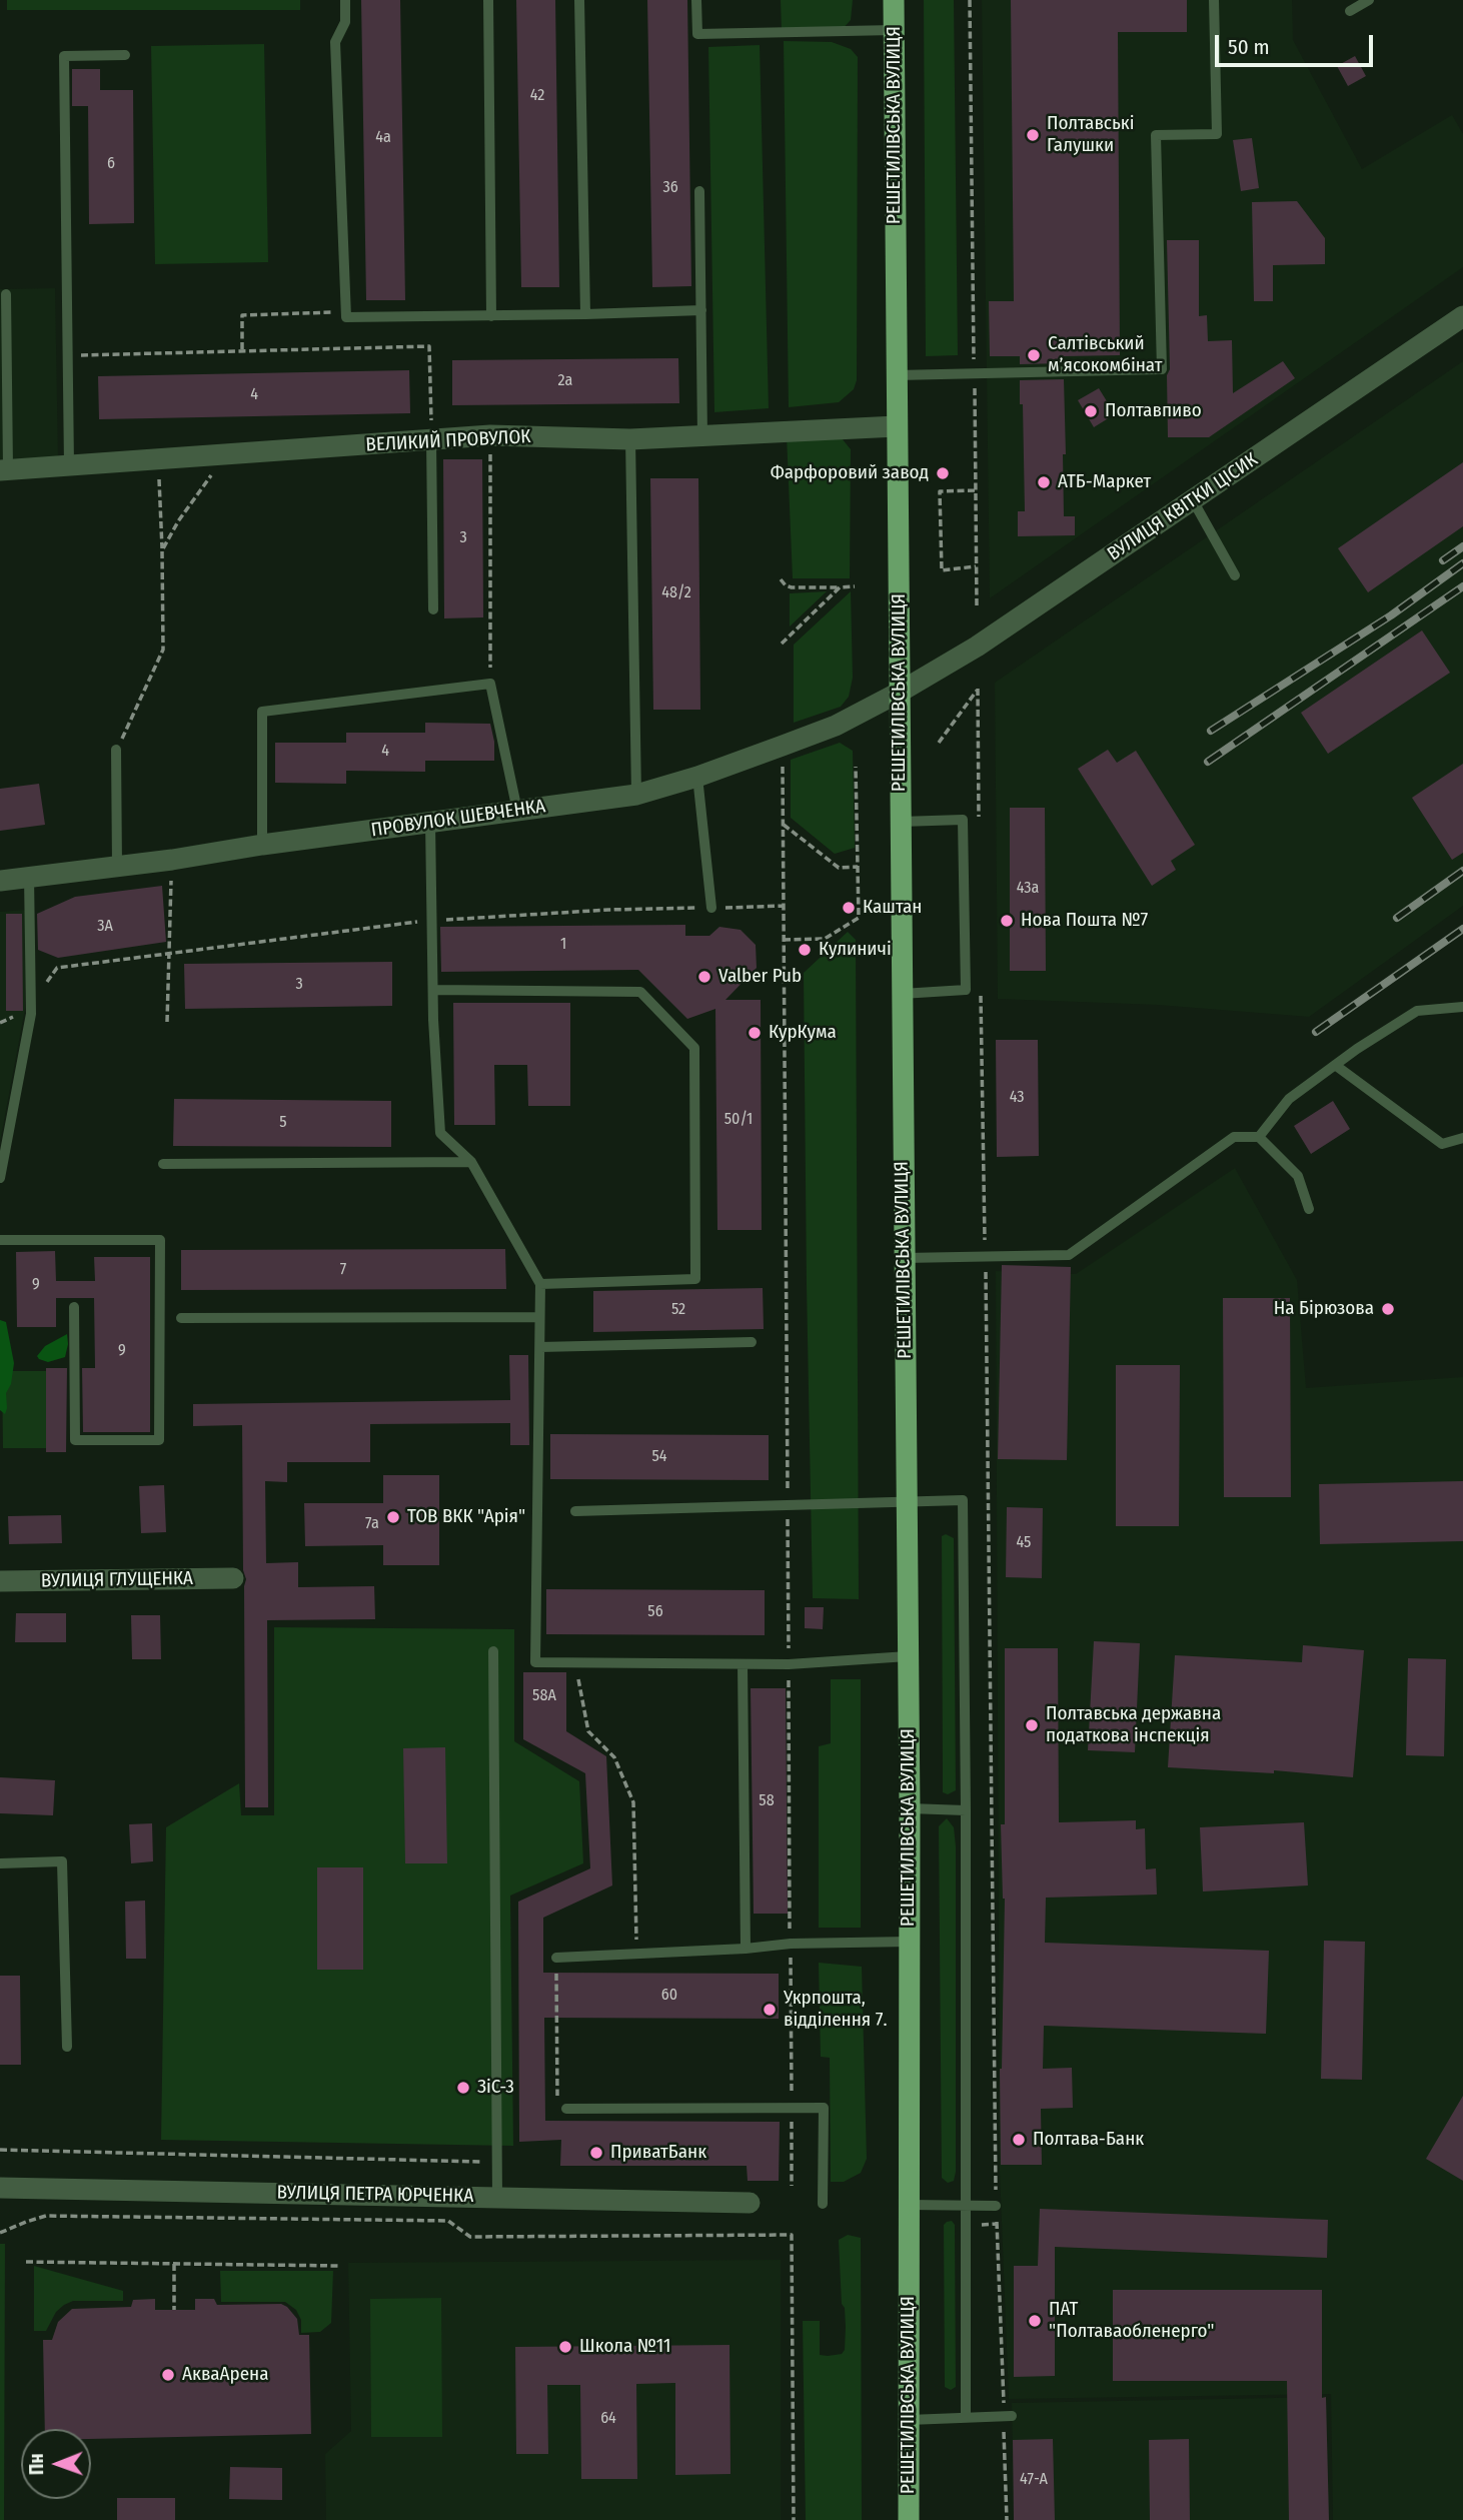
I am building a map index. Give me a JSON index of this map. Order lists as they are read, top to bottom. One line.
{"streets":{"main road":["РЕШЕТИЛІВСЬКА ВУЛИЦЯ"],"street":["ВЕЛИКИЙ ПРОВУЛОК","ВУЛИЦЯ КВІТКИ ЦІСИК","ПРОВУЛОК ШЕВЧЕНКА","ВУЛИЦЯ ГЛУЩЕНКА","ВУЛИЦЯ ПЕТРА ЮРЧЕНКА"]},"crossings":[["РЕШЕТИЛІВСЬКА ВУЛИЦЯ","ВЕЛИКИЙ ПРОВУЛОК"],["РЕШЕТИЛІВСЬКА ВУЛИЦЯ","ВУЛИЦЯ КВІТКИ ЦІСИК"],["РЕШЕТИЛІВСЬКА ВУЛИЦЯ","ПРОВУЛОК ШЕВЧЕНКА"],["ВУЛИЦЯ КВІТКИ ЦІСИК","ПРОВУЛОК ШЕВЧЕНКА"]],"places":["Полтавські Галушки","Салтівський мʼясокомбінат","Полтавпиво","Фарфоровий завод","АТБ-Маркет","Каштан","Нова Пошта №7","Кулиничі","Valber Pub","КурКума","На Бірюзова","ТОВ ВКК \"Арія\"","Полтавська державна податкова інспекція","Укрпошта, відділення 7.","ЗіС-3","Полтава-Банк","ПриватБанк","ПАТ \"Полтаваобленерго\"","Школа №11","АкваАрена"],"house_numbers":["42","4а","6","36","2а","4","3","48/2","4","43а","3А","1","3","43","50/1","5","7","9","52","9","54","7а","45","56","58А","58","60","64","47-А"],"scale_bar":"50 m","north":"left"}
